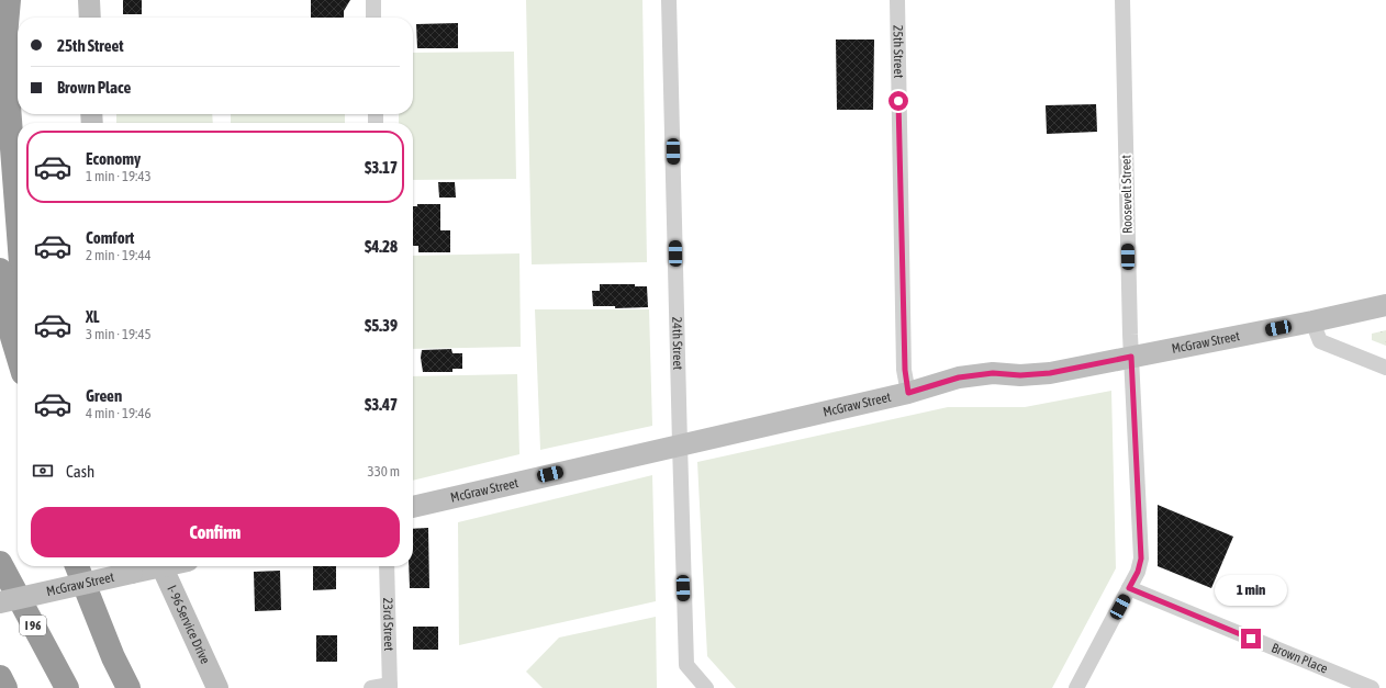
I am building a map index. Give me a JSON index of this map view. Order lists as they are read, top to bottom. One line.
{"streets":{"highway":["I 96"],"street":["25th Street","Roosevelt Street","McGraw Street","24th Street","I- 96 Service Drive","23rd Street","Brown Place"]},"crossings":[["25th Street","McGraw Street"],["Roosevelt Street","McGraw Street"],["Roosevelt Street","Brown Place"],["McGraw Street","24th Street"]],"page":{"banner":["25th Street","Brown Place"],"list":[{"name":"Economy","note":"1 min · 19:43","value":"$3.17"},{"name":"Comfort","note":"2 min · 19:44","value":"$4.28"},{"name":"XL","note":"3 min · 19:45","value":"$5.39"},{"name":"Green","note":"4 min · 19:46","value":"$3.47"}],"pay":["Cash","330 m"],"buttons":"Confirm","bubble":"1 min"}}
